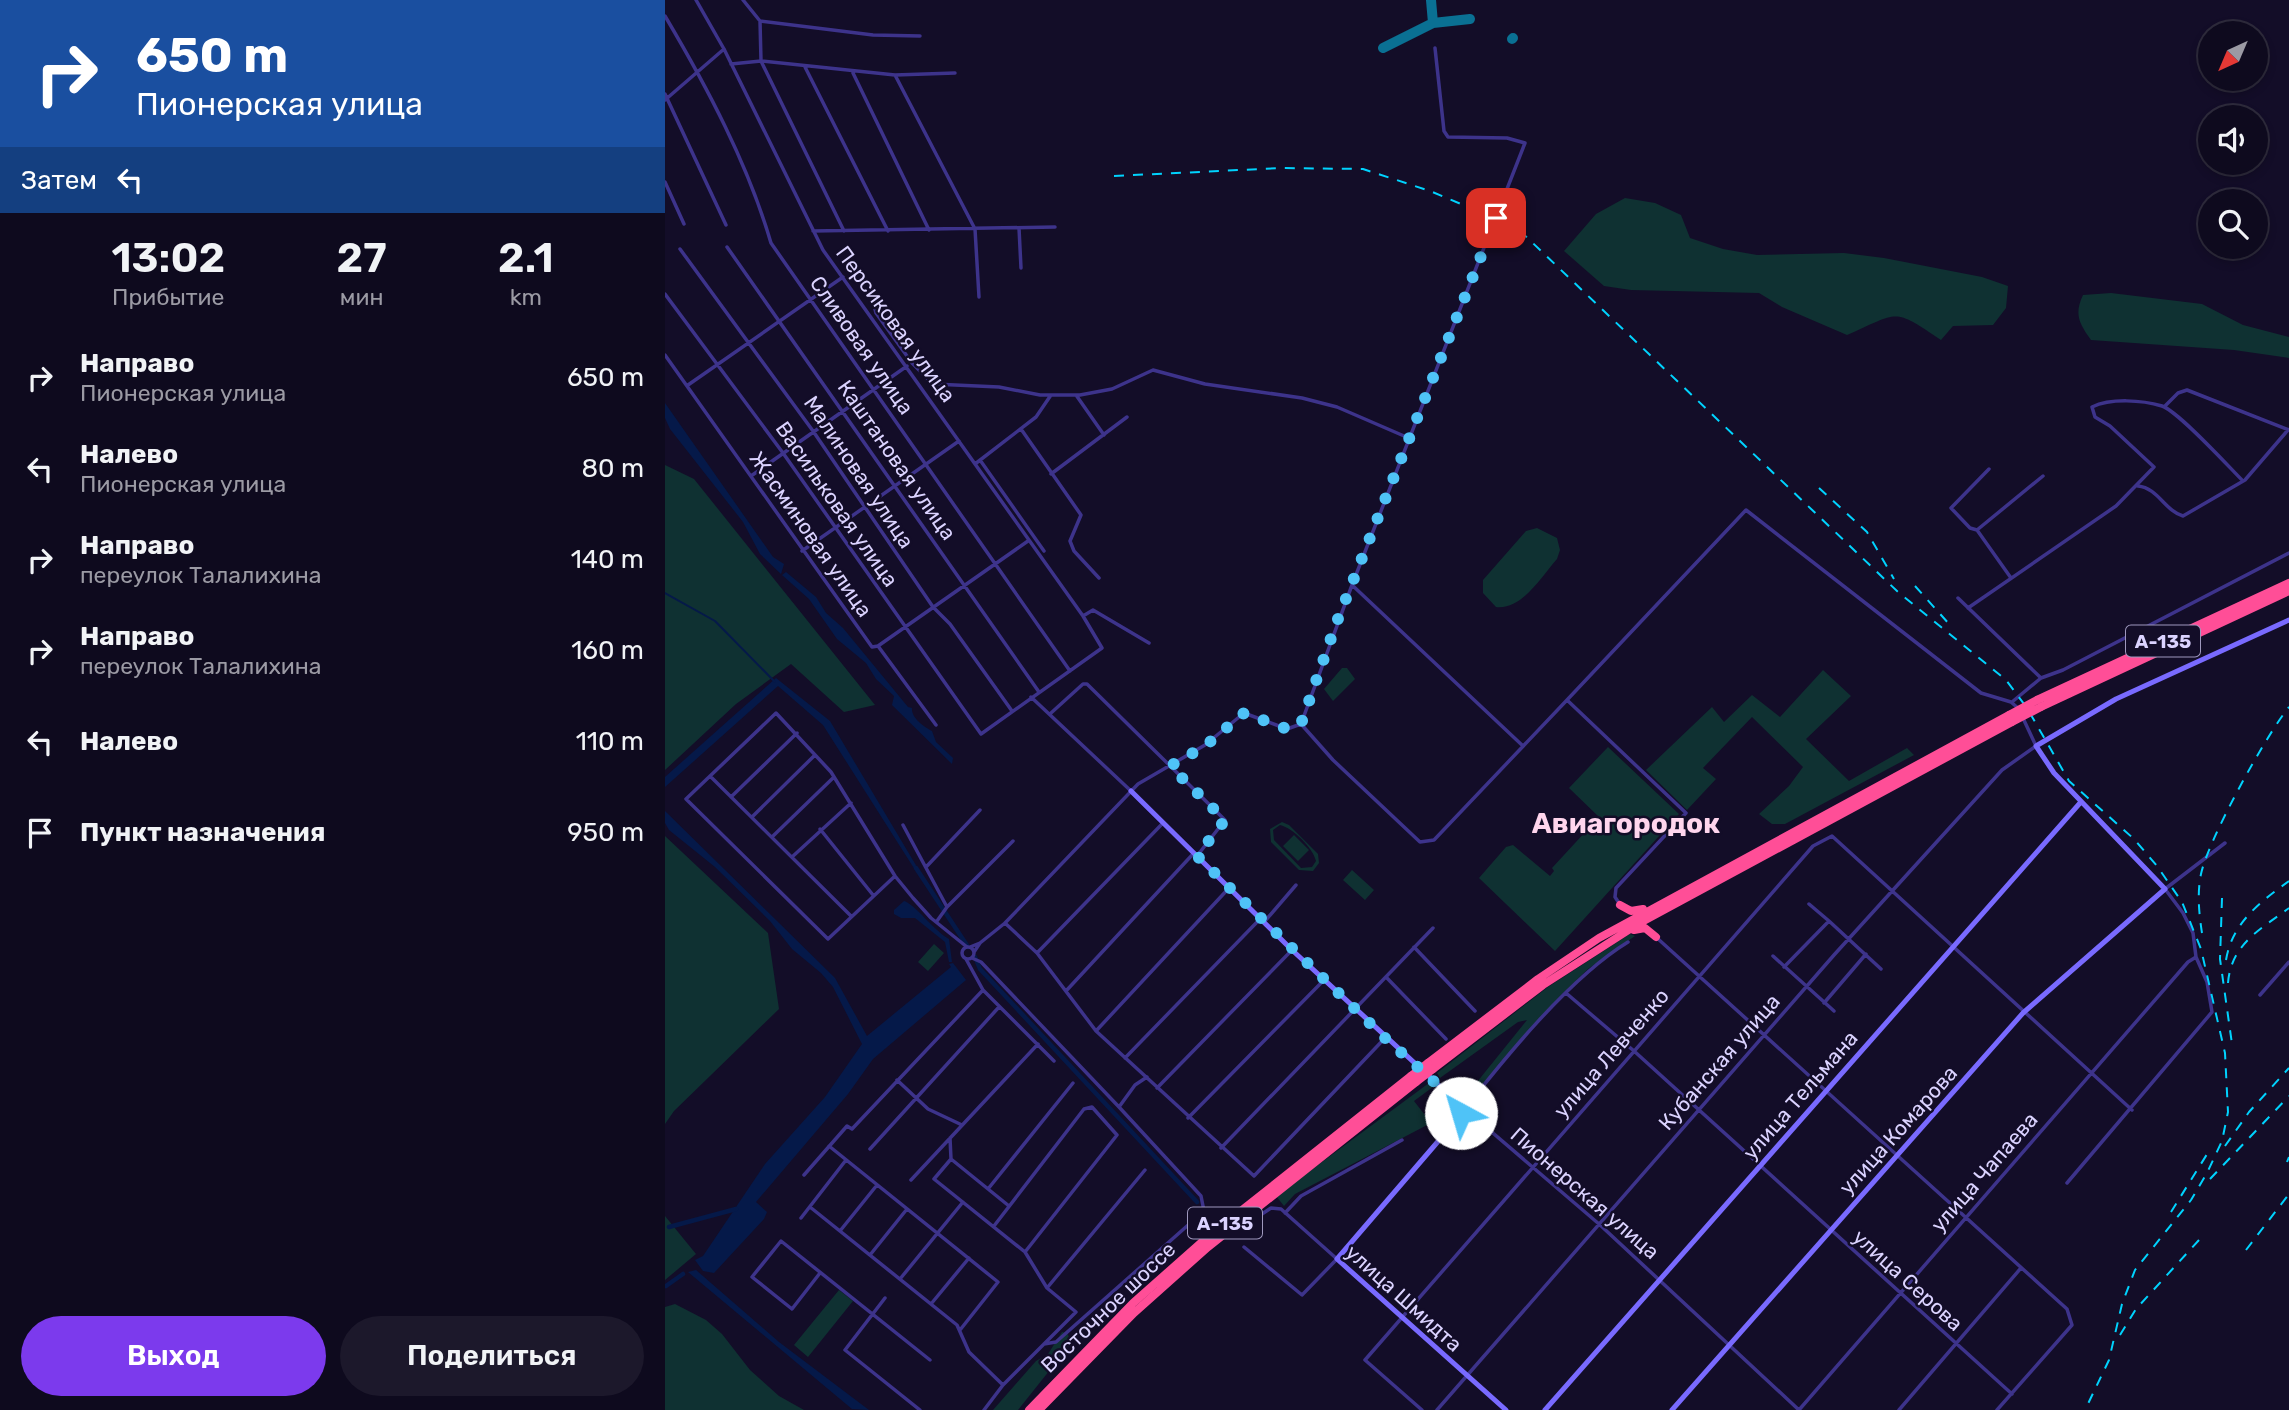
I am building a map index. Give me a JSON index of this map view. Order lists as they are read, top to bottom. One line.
{"streets":{"highway":["А-135","Восточное шоссе"],"street":["Персиковая улица","Сливовая улица","Каштановая улица","Малиновая улица","Васильковая улица","Жасминовая улица","улица Левченко","Кубанская улица","улица Тельмана","улица Комарова","улица Чапаева","Пионерская улица","улица Серова","улица Шмидта"]},"crossings":[["Персиковая улица","Сливовая улица"],["Малиновая улица","Васильковая улица"],["А-135","Восточное шоссе"],["улица Левченко","Кубанская улица"],["улица Левченко","Пионерская улица"],["улица Левченко","улица Серова"],["улица Левченко","улица Шмидта"],["Кубанская улица","Пионерская улица"],["Кубанская улица","улица Серова"],["Кубанская улица","улица Шмидта"],["улица Тельмана","Пионерская улица"],["улица Тельмана","улица Серова"],["улица Комарова","Пионерская улица"],["улица Комарова","улица Серова"],["улица Чапаева","Пионерская улица"],["улица Чапаева","улица Серова"]],"districts":["Авиагородок"],"north":"bottom left","page":{"turn":["650 m","Пионерская улица"],"then":"Затем","eta":["13:02","Прибытие","27","мин","2.1","km"],"list":[{"name":"Направо","note":"Пионерская улица","value":"650 m"},{"name":"Налево","note":"Пионерская улица","value":"80 m"},{"name":"Направо","note":"переулок Талалихина","value":"140 m"},{"name":"Направо","note":"переулок Талалихина","value":"160 m"},{"name":"Налево","value":"110 m"},{"name":"Пункт назначения","value":"950 m"}],"buttons":["Выход","Поделиться"]}}
